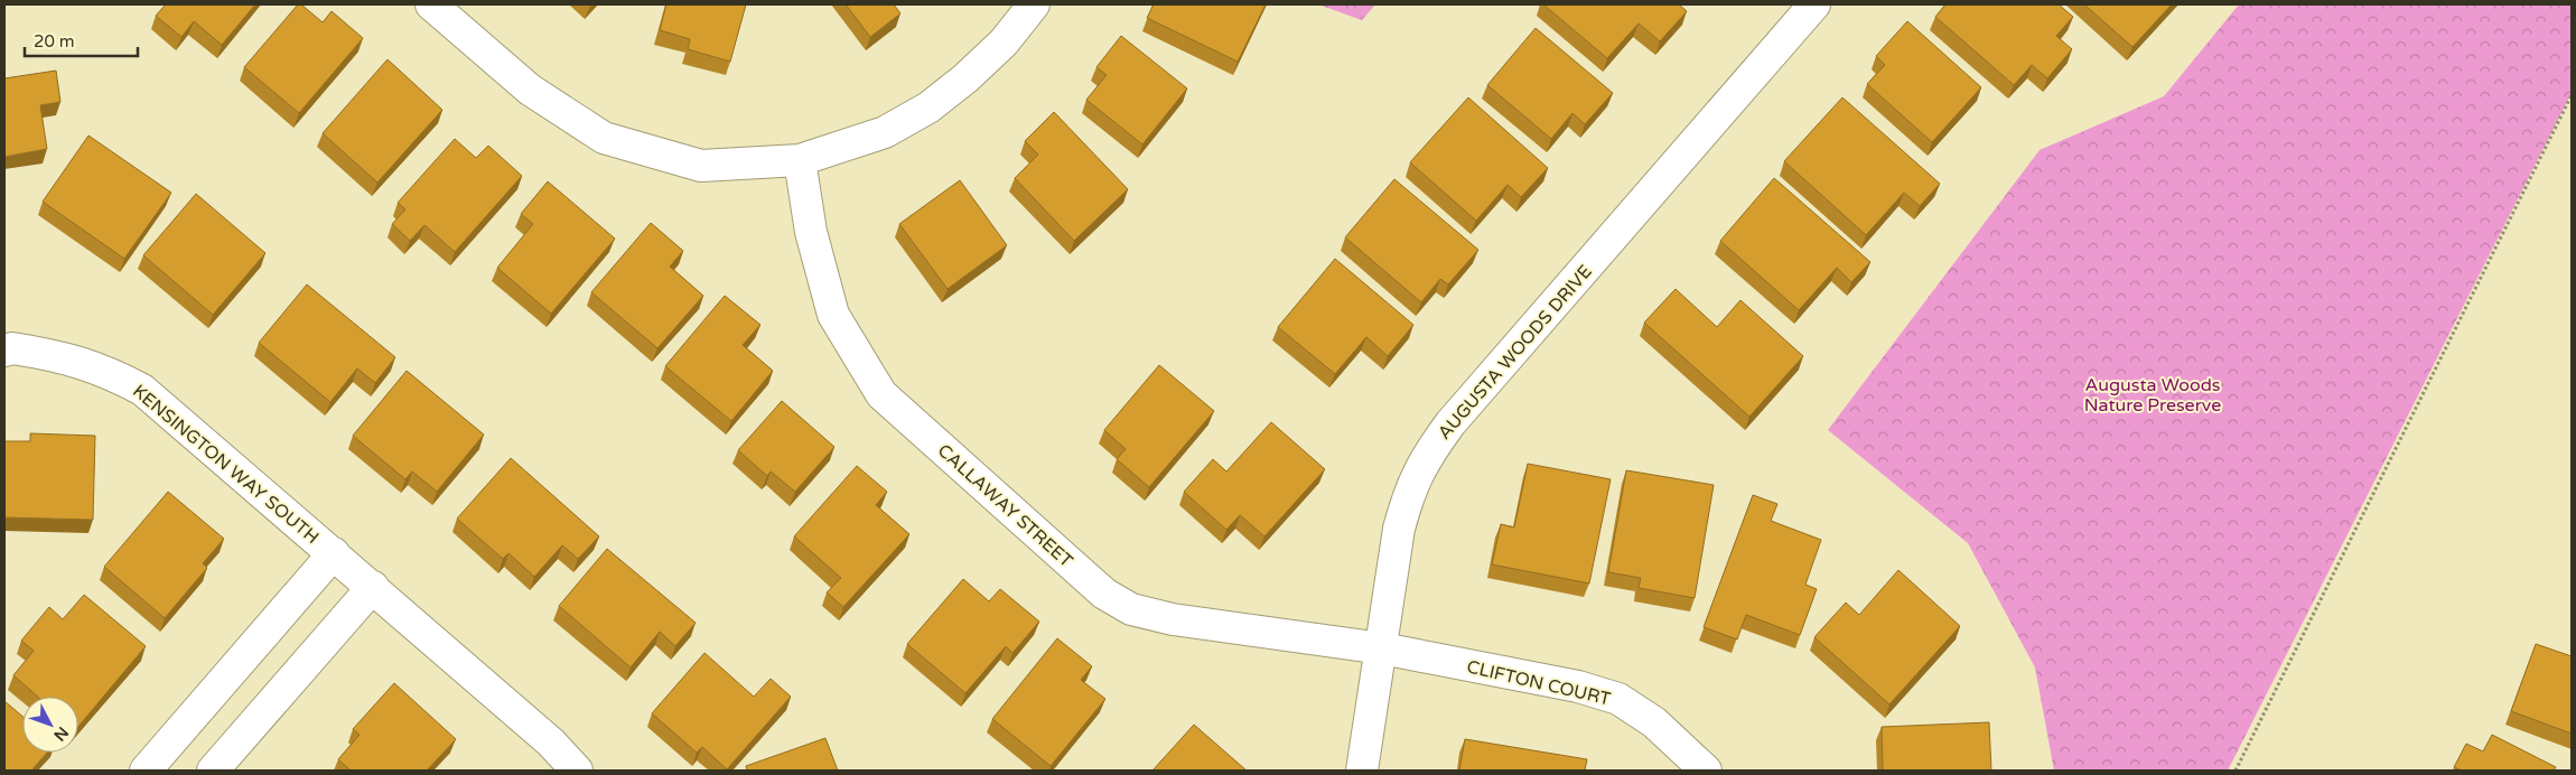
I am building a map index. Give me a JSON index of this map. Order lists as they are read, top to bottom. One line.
{"streets":{"street":["AUGUSTA WOODS DRIVE","KENSINGTON WAY SOUTH","CALLAWAY STREET","CLIFTON COURT"]},"crossings":[["AUGUSTA WOODS DRIVE","CALLAWAY STREET"],["AUGUSTA WOODS DRIVE","CLIFTON COURT"],["CALLAWAY STREET","CLIFTON COURT"]],"parks":["Augusta Woods Nature Preserve"],"scale_bar":"20 m","north":"bottom right"}
